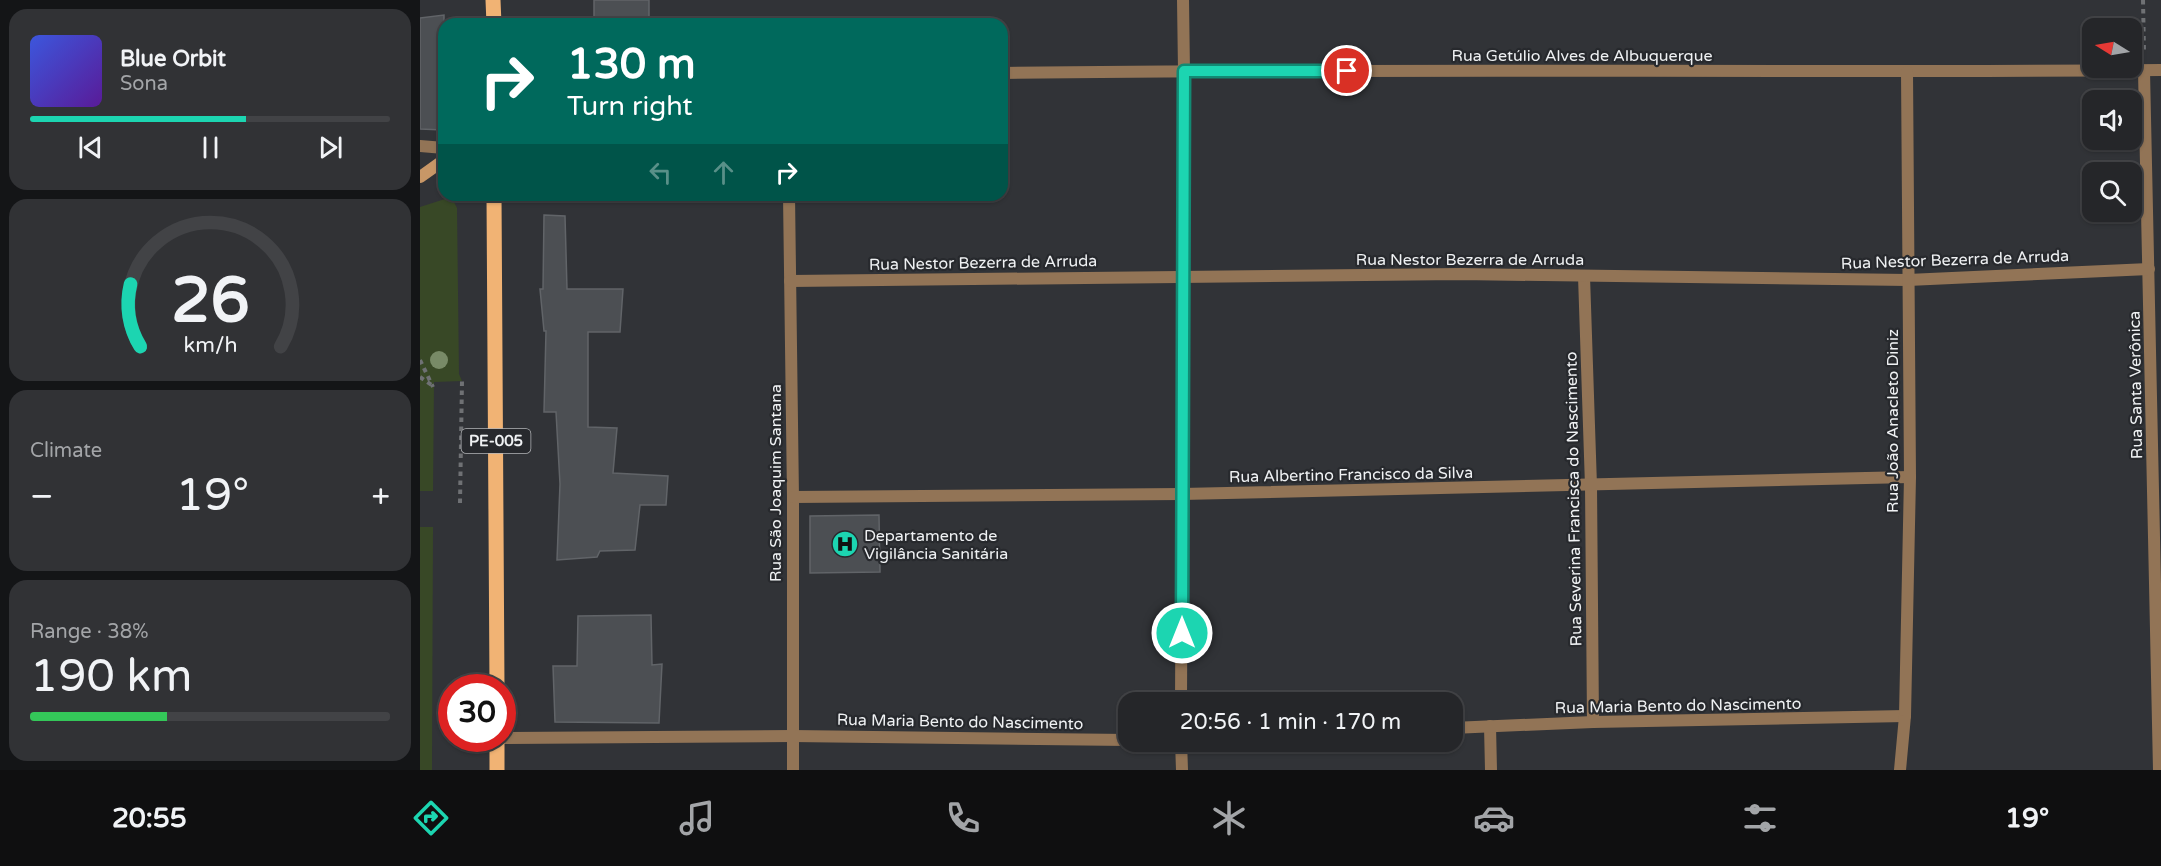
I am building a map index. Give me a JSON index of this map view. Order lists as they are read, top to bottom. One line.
{"streets":{"main road":["PE-005"],"street":["Rua Getúlio Alves de Albuquerque","Rua Nestor Bezerra de Arruda","Rua Santa Verônica","Rua João Anacleto Diniz","Rua Albertino Francisco da Silva","Rua São Joaquim Santana","Rua Severina Francisca do Nascimento","Rua Maria Bento do Nascimento"]},"crossings":[["Rua Getúlio Alves de Albuquerque","Rua Santa Verônica"],["Rua Getúlio Alves de Albuquerque","Rua João Anacleto Diniz"],["Rua Nestor Bezerra de Arruda","Rua Santa Verônica"],["Rua Nestor Bezerra de Arruda","Rua João Anacleto Diniz"],["Rua Nestor Bezerra de Arruda","Rua São Joaquim Santana"],["Rua Nestor Bezerra de Arruda","Rua Severina Francisca do Nascimento"],["Rua João Anacleto Diniz","Rua Albertino Francisco da Silva"],["Rua João Anacleto Diniz","Rua Maria Bento do Nascimento"],["Rua Albertino Francisco da Silva","Rua São Joaquim Santana"],["Rua Albertino Francisco da Silva","Rua Severina Francisca do Nascimento"],["Rua São Joaquim Santana","Rua Maria Bento do Nascimento"],["Rua Severina Francisca do Nascimento","Rua Maria Bento do Nascimento"]],"places":{"hospital":["Departamento de Vigilância Sanitária"]},"north":"left","page":{"turn":["130 m","Turn right"],"song":["Blue Orbit","Sona"],"tile":["Climate",["Range · 38%","190 km"]],"heat":["−","19°","+"],"limit":"30","trip":"20:56 · 1 min · 170 m","tabs":["20:55","19°"],"gauge":["26","km/h"]}}
